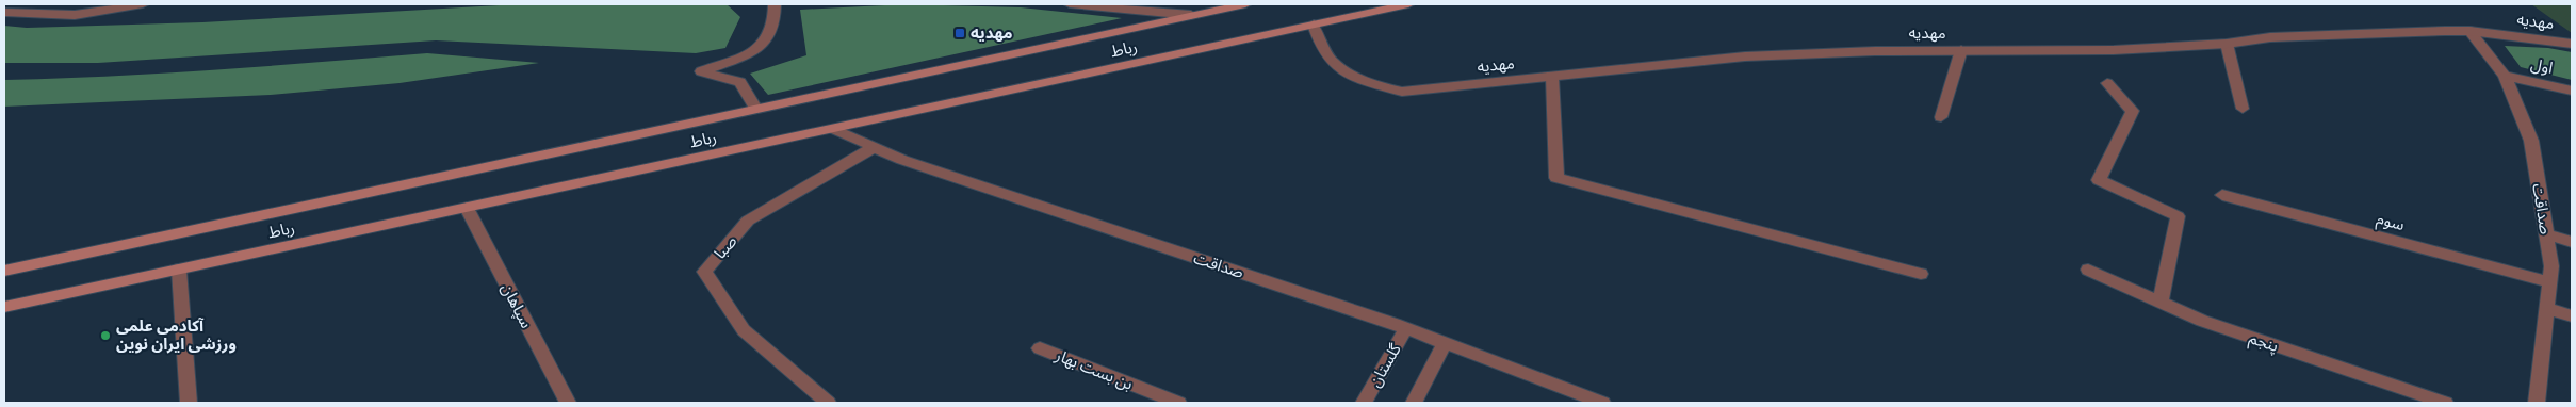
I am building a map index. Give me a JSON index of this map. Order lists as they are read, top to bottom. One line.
{"streets":{"main road":["رباط"],"street":["مهدیه","اول","صداقت","سوم","صبا","سپاهان","پنجم","گلستان","بن بست بهار"]},"crossings":[["مهدیه","رباط"],["مهدیه","صداقت"],["رباط","صداقت"],["رباط","سپاهان"],["اول","صداقت"],["صداقت","سوم"],["صداقت","صبا"],["صداقت","گلستان"]],"places":{"transit":["مهدیه"],"other":["آکادمی علمی ورزشی ایران نوین"]}}
